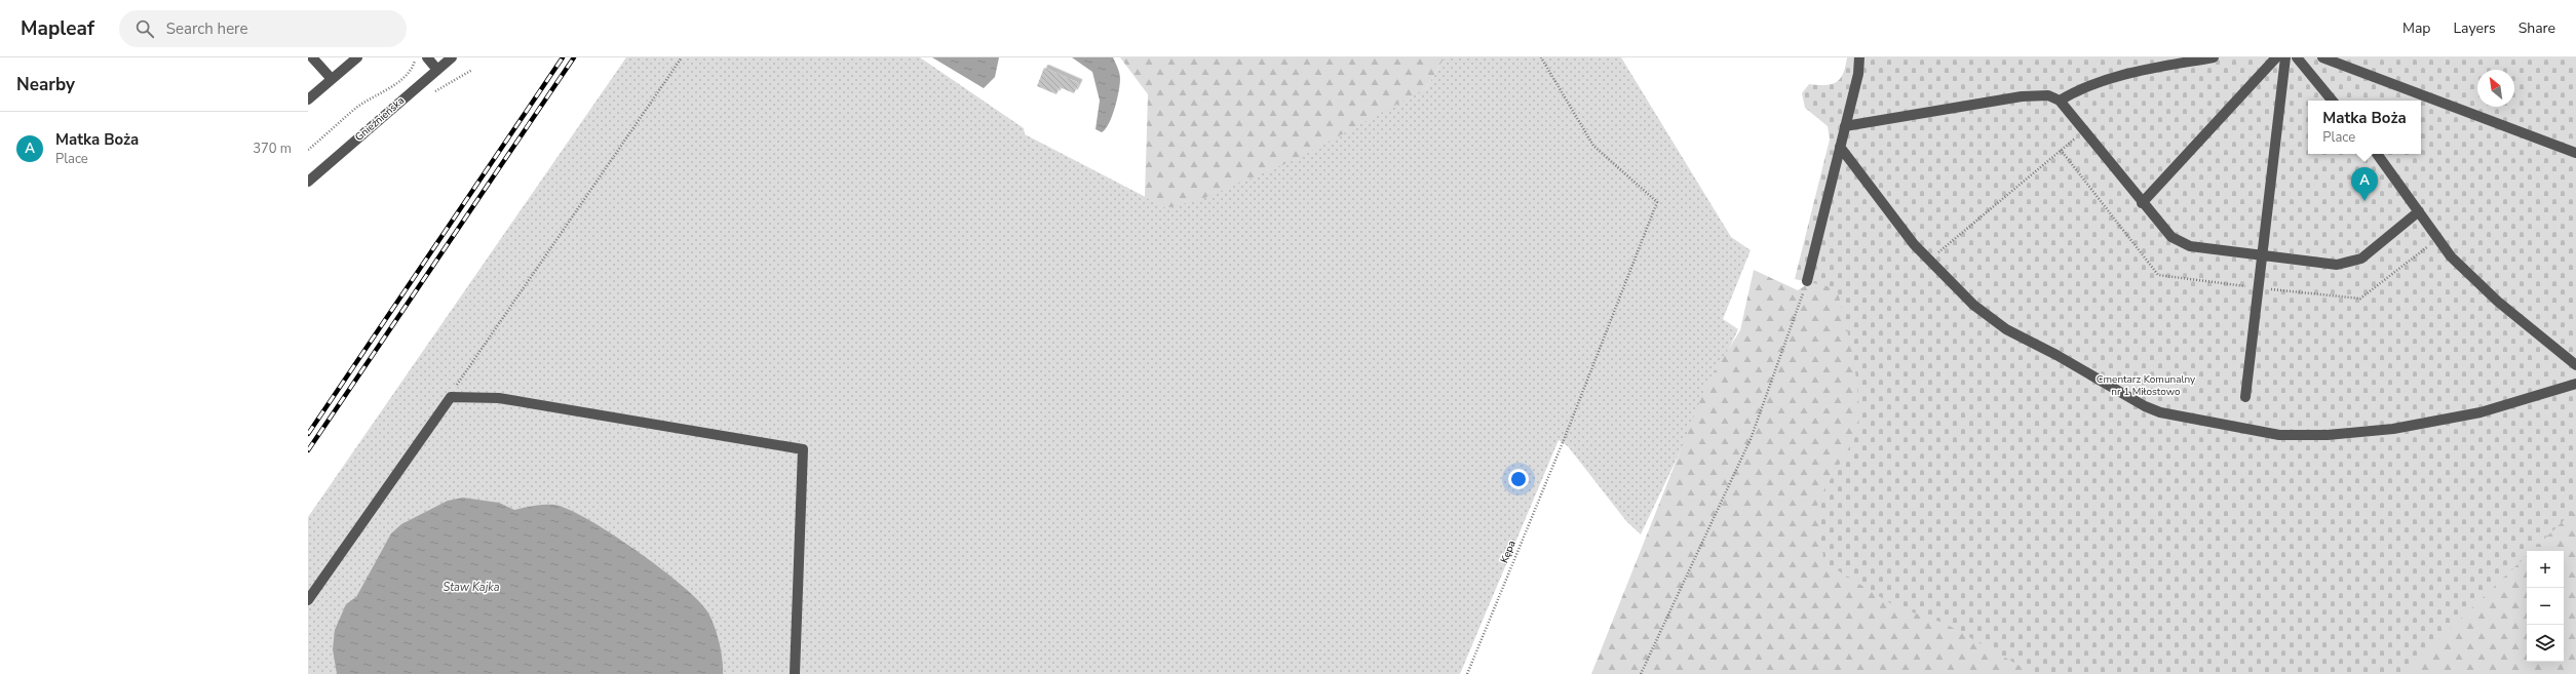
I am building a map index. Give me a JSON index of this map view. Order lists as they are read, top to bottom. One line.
{"streets":{"street":["Gnieźnieńska"],"path":["Kępa"]},"water":["Staw Kajka"],"parks":["Cmentarz Komunalny nr 1 Miłostowo"],"north":"top left","page":{"header":"Mapleaf","search":"Search here","nav":["Map","Layers","Share"],"heading":"Nearby","popup":["Matka Boża","Place"],"list":[{"mark":"A","name":"Matka Boża","note":"Place","value":"370 m"}],"pins":"A","map_buttons":["+","−"]}}
